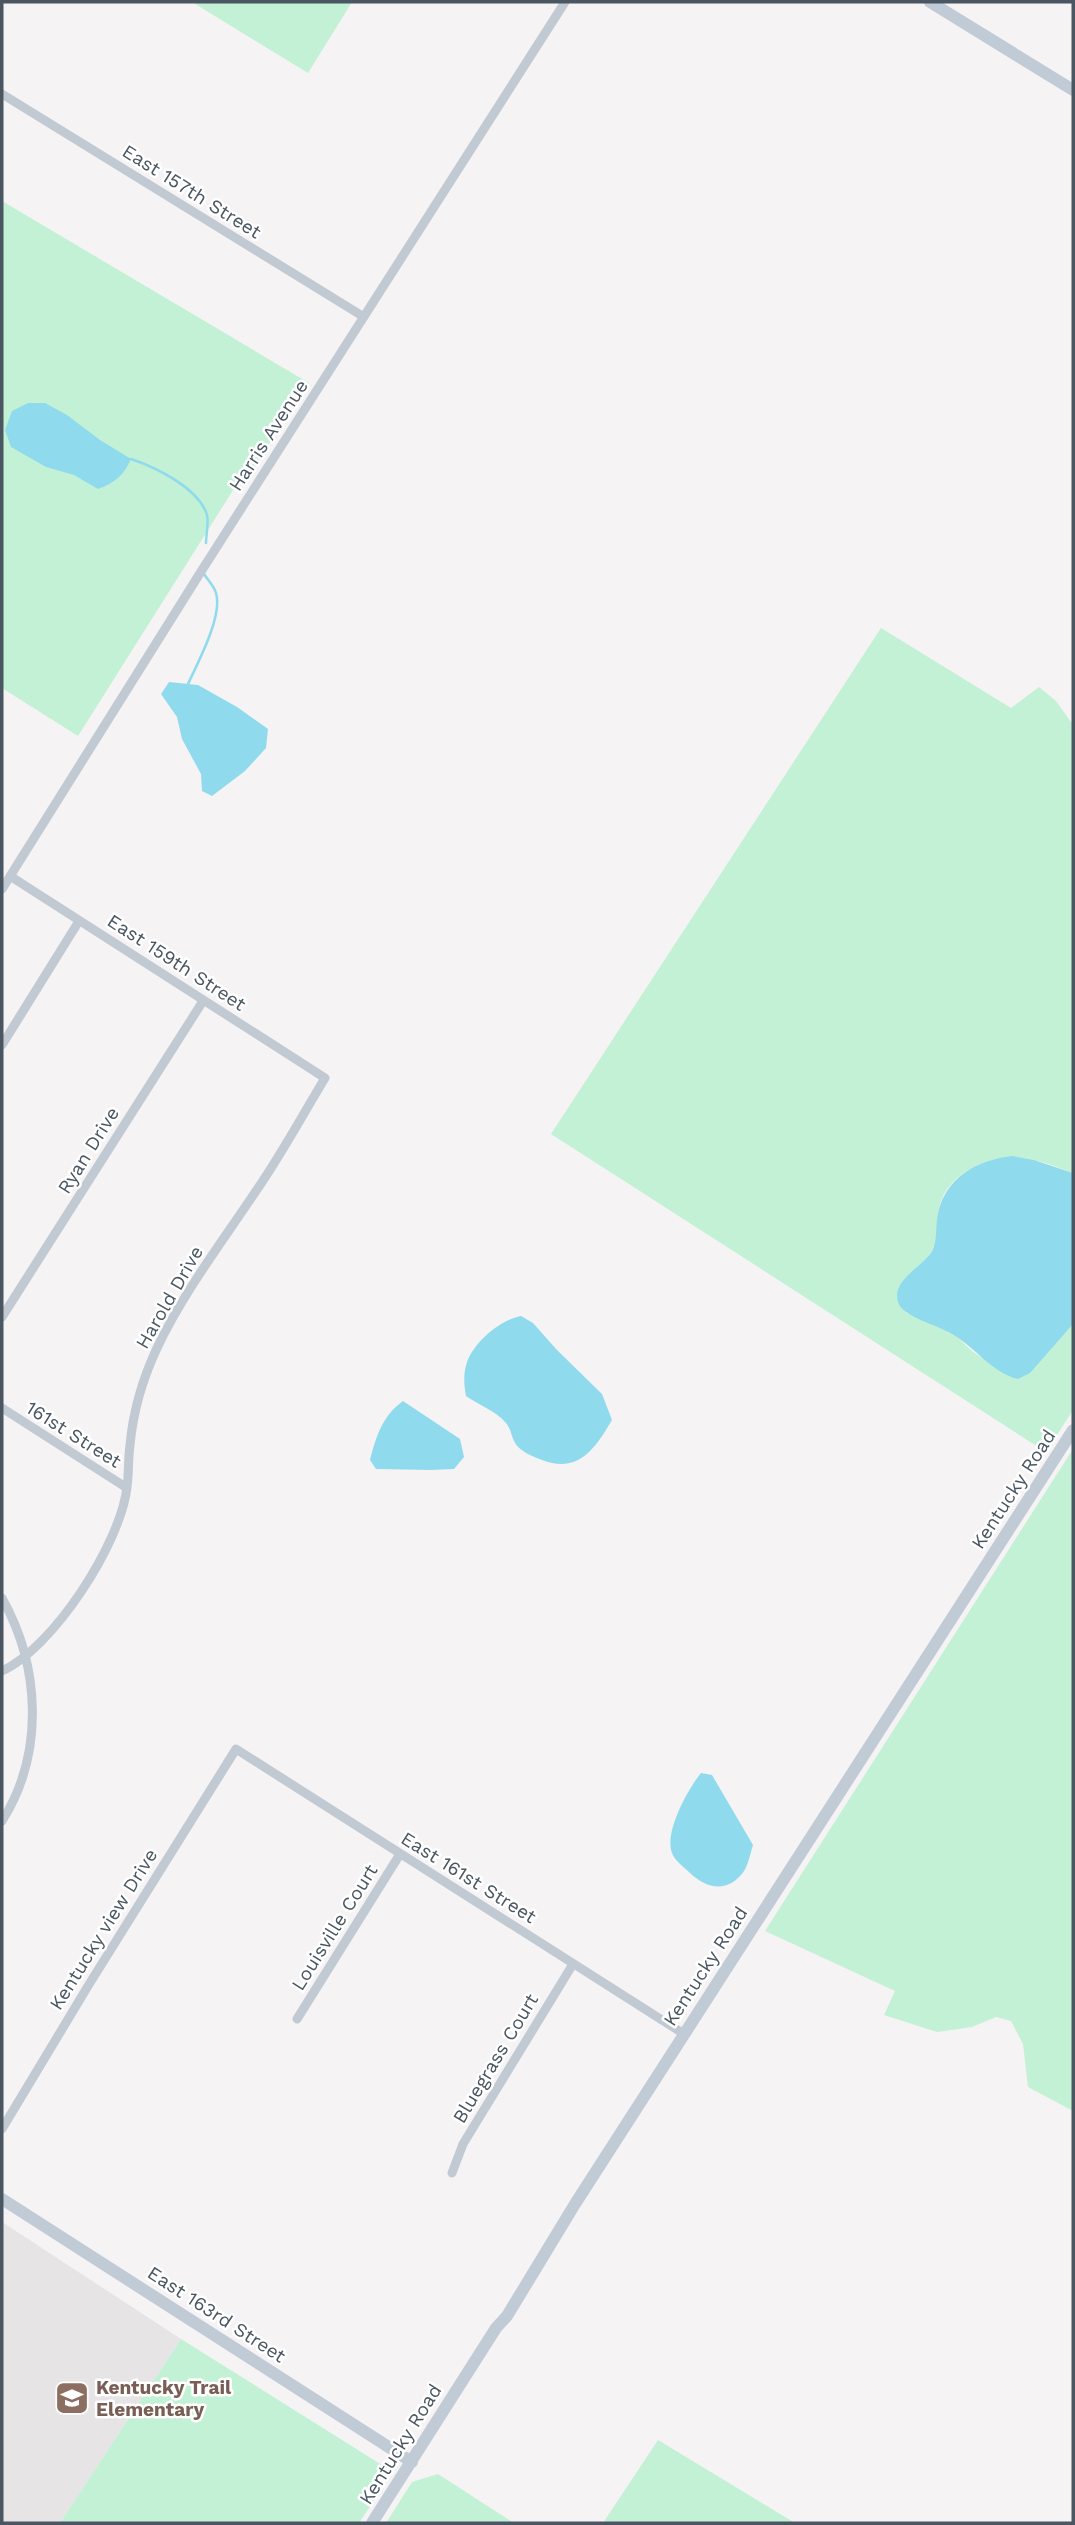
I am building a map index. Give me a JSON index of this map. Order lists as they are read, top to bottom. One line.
{"streets":{"street":["East 157th Street","Harris Avenue","East 159th Street","Ryan Drive","Harold Drive","161st Street","Kentucky Road","East 161st Street","Louisville Court","Kentucky view Drive","Bluegrass Court","East 163rd Street"]},"crossings":[["East 157th Street","Harris Avenue"],["Harris Avenue","East 159th Street"],["East 159th Street","Ryan Drive"],["East 159th Street","Harold Drive"],["Harold Drive","161st Street"],["Kentucky Road","East 161st Street"],["Kentucky Road","East 163rd Street"],["East 161st Street","Louisville Court"],["East 161st Street","Kentucky view Drive"],["East 161st Street","Bluegrass Court"]],"places":{"school or university":["Kentucky Trail Elementary"]}}
